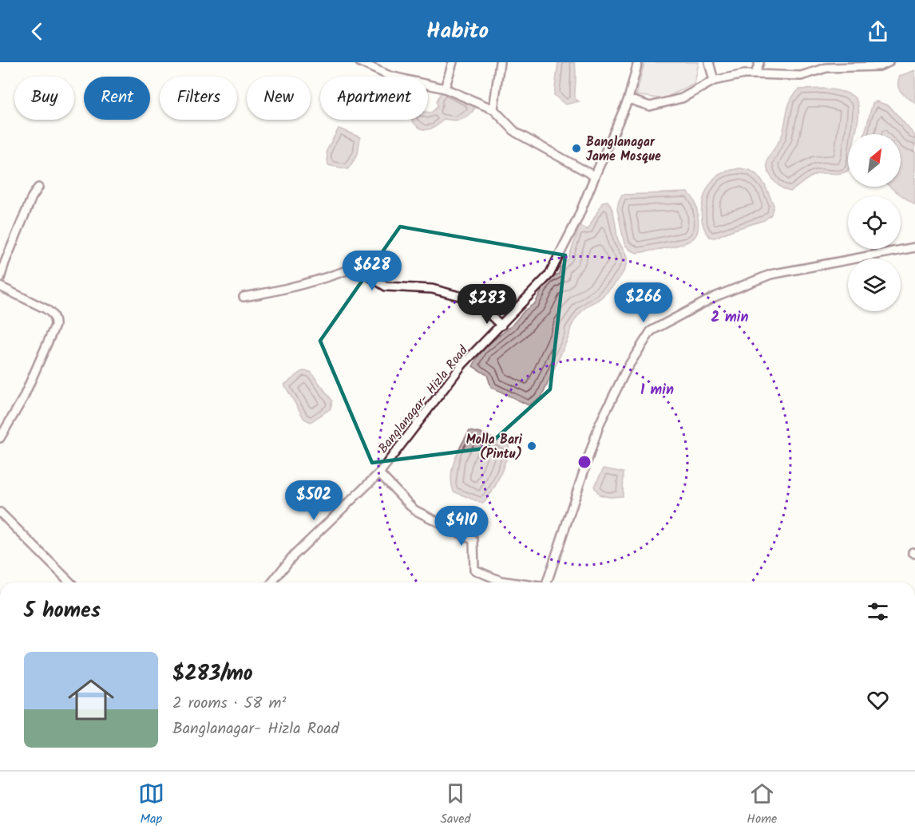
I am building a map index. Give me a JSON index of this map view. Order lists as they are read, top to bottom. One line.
{"streets":{"street":["Banglanagar- Hizla Road"]},"places":["Banglanagar Jame Mosque","Molla Bari (Pintu)"],"north":"top right","page":{"header":"Habito","chip":["Buy","Rent","Filters","New","Apartment"],"price":["$628","$266","$283","$502","$410"],"heading":"5 homes","list":[{"name":"$283/mo","note":"2 rooms · 58 m² · Banglanagar- Hizla Road"}],"tabs":["Map","Saved","Home"]},"rings":["2 min","1 min"]}
